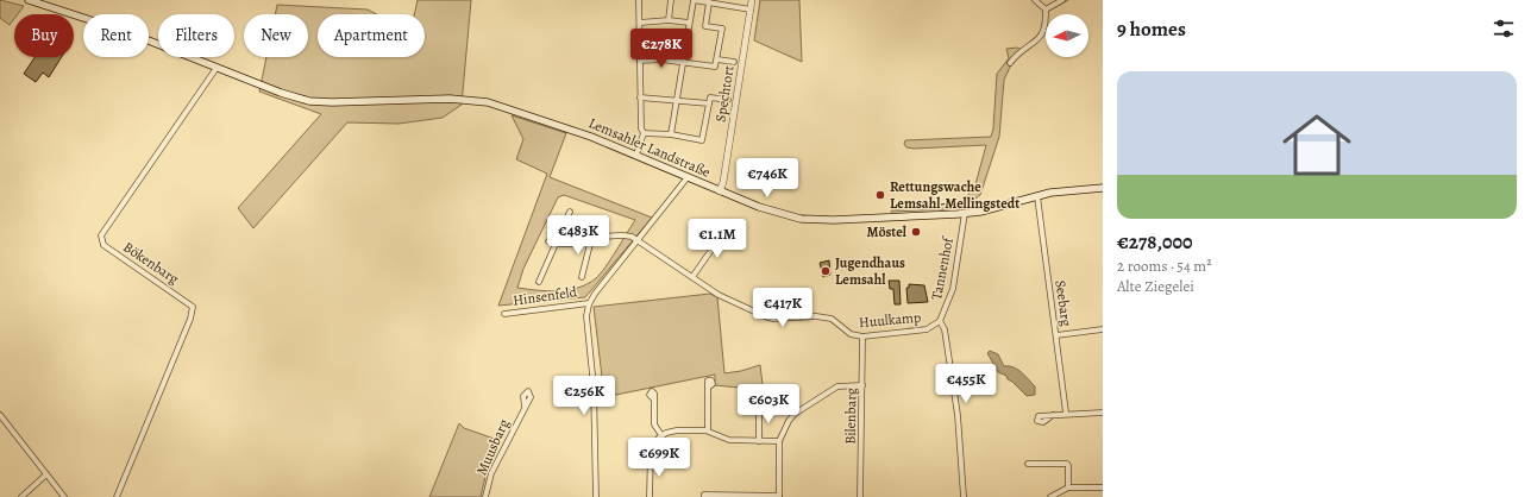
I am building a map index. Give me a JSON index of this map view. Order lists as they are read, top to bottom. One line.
{"streets":{"main road":["Lemsahler Landstraße"],"street":["Spechtort","Bökenbarg","Tannenhof","Hinsenfeld","Seebarg","Huulkamp","Bilenbarg","Muusbarg"]},"crossings":[["Spechtort","Lemsahler Landstraße"],["Lemsahler Landstraße","Bökenbarg"],["Lemsahler Landstraße","Tannenhof"],["Lemsahler Landstraße","Seebarg"],["Tannenhof","Huulkamp"],["Huulkamp","Bilenbarg"]],"places":["Rettungswache Lemsahl-Mellingstedt","Möstel","Jugendhaus Lemsahl"],"north":"left","page":{"heading":"9 homes","chip":["Buy","Rent","Filters","New","Apartment"],"price":["€278K","€746K","€483K","€1.1M","€417K","€455K","€256K","€603K","€699K"],"list":[{"name":"€278,000","note":"2 rooms · 54 m² · Alte Ziegelei"}]}}
